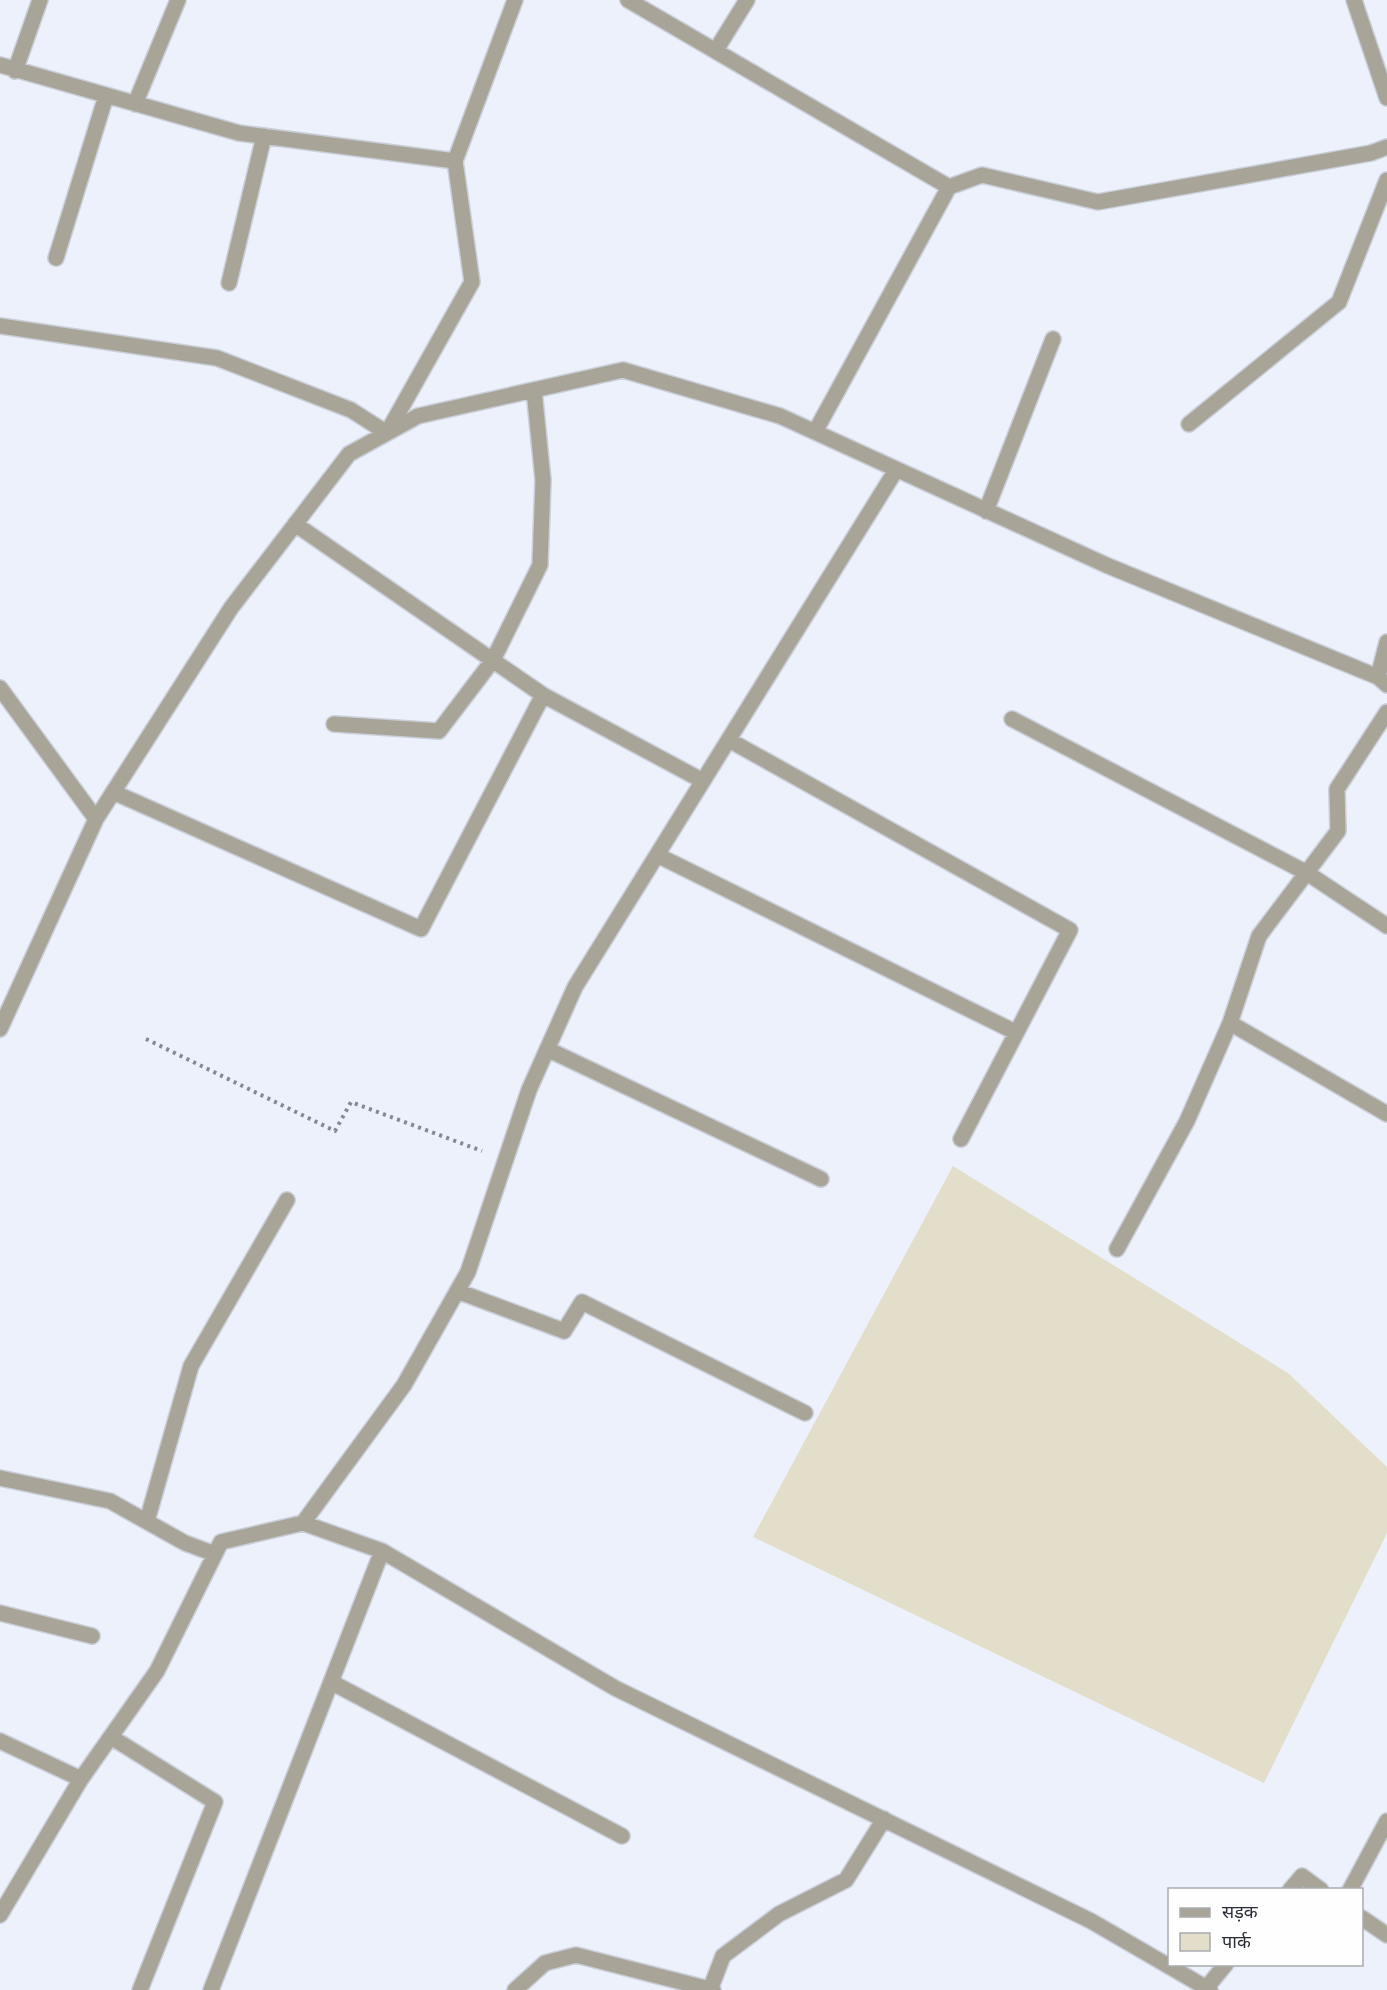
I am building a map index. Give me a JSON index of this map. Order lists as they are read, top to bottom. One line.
{"legend":["सड़क","पार्क"]}
